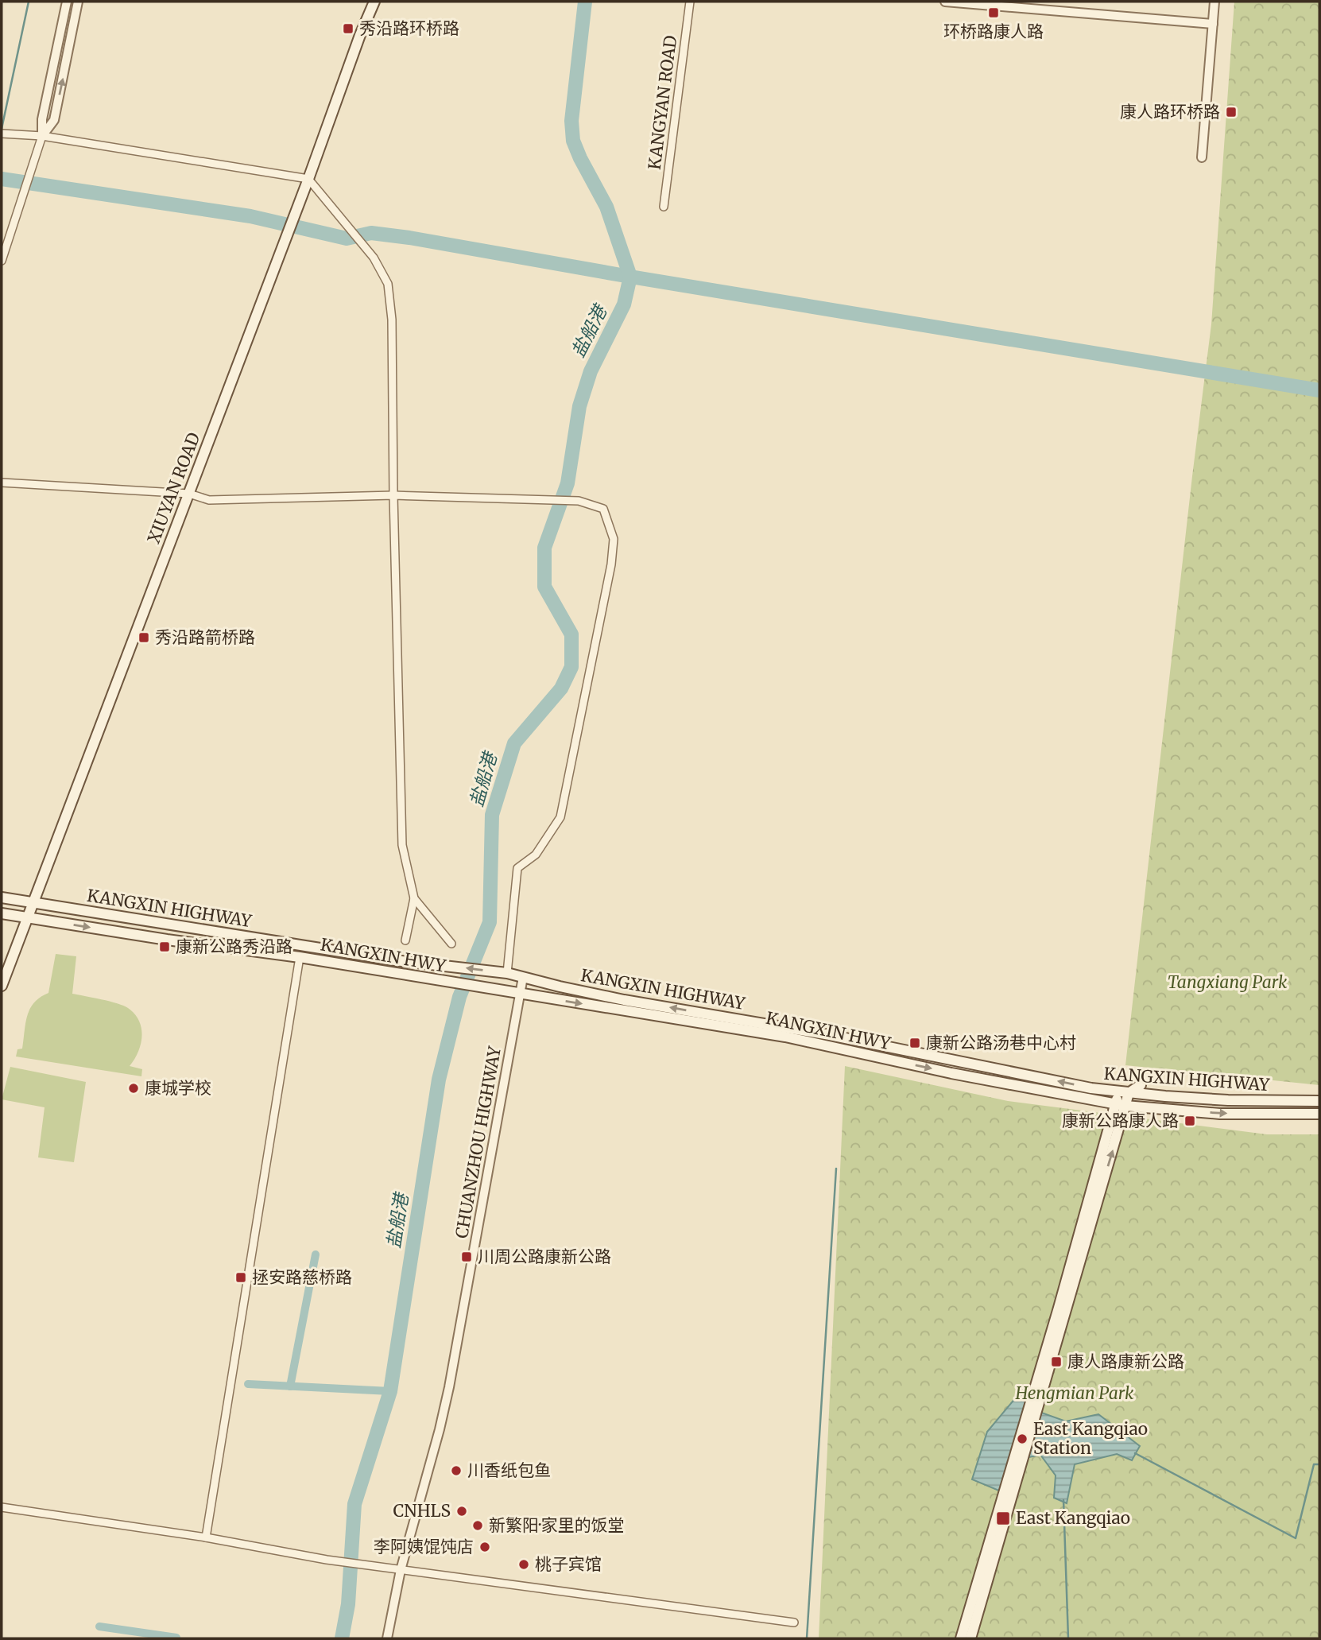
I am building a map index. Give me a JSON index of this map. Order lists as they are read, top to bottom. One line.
{"streets":{"main road":["XIUYAN ROAD","KANGXIN HIGHWAY","KANGXIN HWY"],"street":["KANGYAN ROAD","CHUANZHOU HIGHWAY"]},"crossings":[["XIUYAN ROAD","KANGXIN HIGHWAY"],["XIUYAN ROAD","KANGXIN HWY"],["KANGXIN HIGHWAY","CHUANZHOU HIGHWAY"],["KANGXIN HWY","CHUANZHOU HIGHWAY"]],"one_way":["KANGXIN HIGHWAY","KANGXIN HWY"],"water":["盐船港"],"parks":["Tangxiang Park","Hengmian Park"],"places":{"transit":["环桥路康人路","秀沿路环桥路","康人路环桥路","秀沿路箭桥路","康新公路秀沿路","康新公路汤巷中心村","康新公路康人路","川周公路康新公路","拯安路慈桥路","康人路康新公路","East Kangqiao"],"other":["康城学校","East Kangqiao Station","川香纸包鱼","CNHLS","新繁阳·家里的饭堂","李阿姨馄饨店","桃子宾馆"]}}
